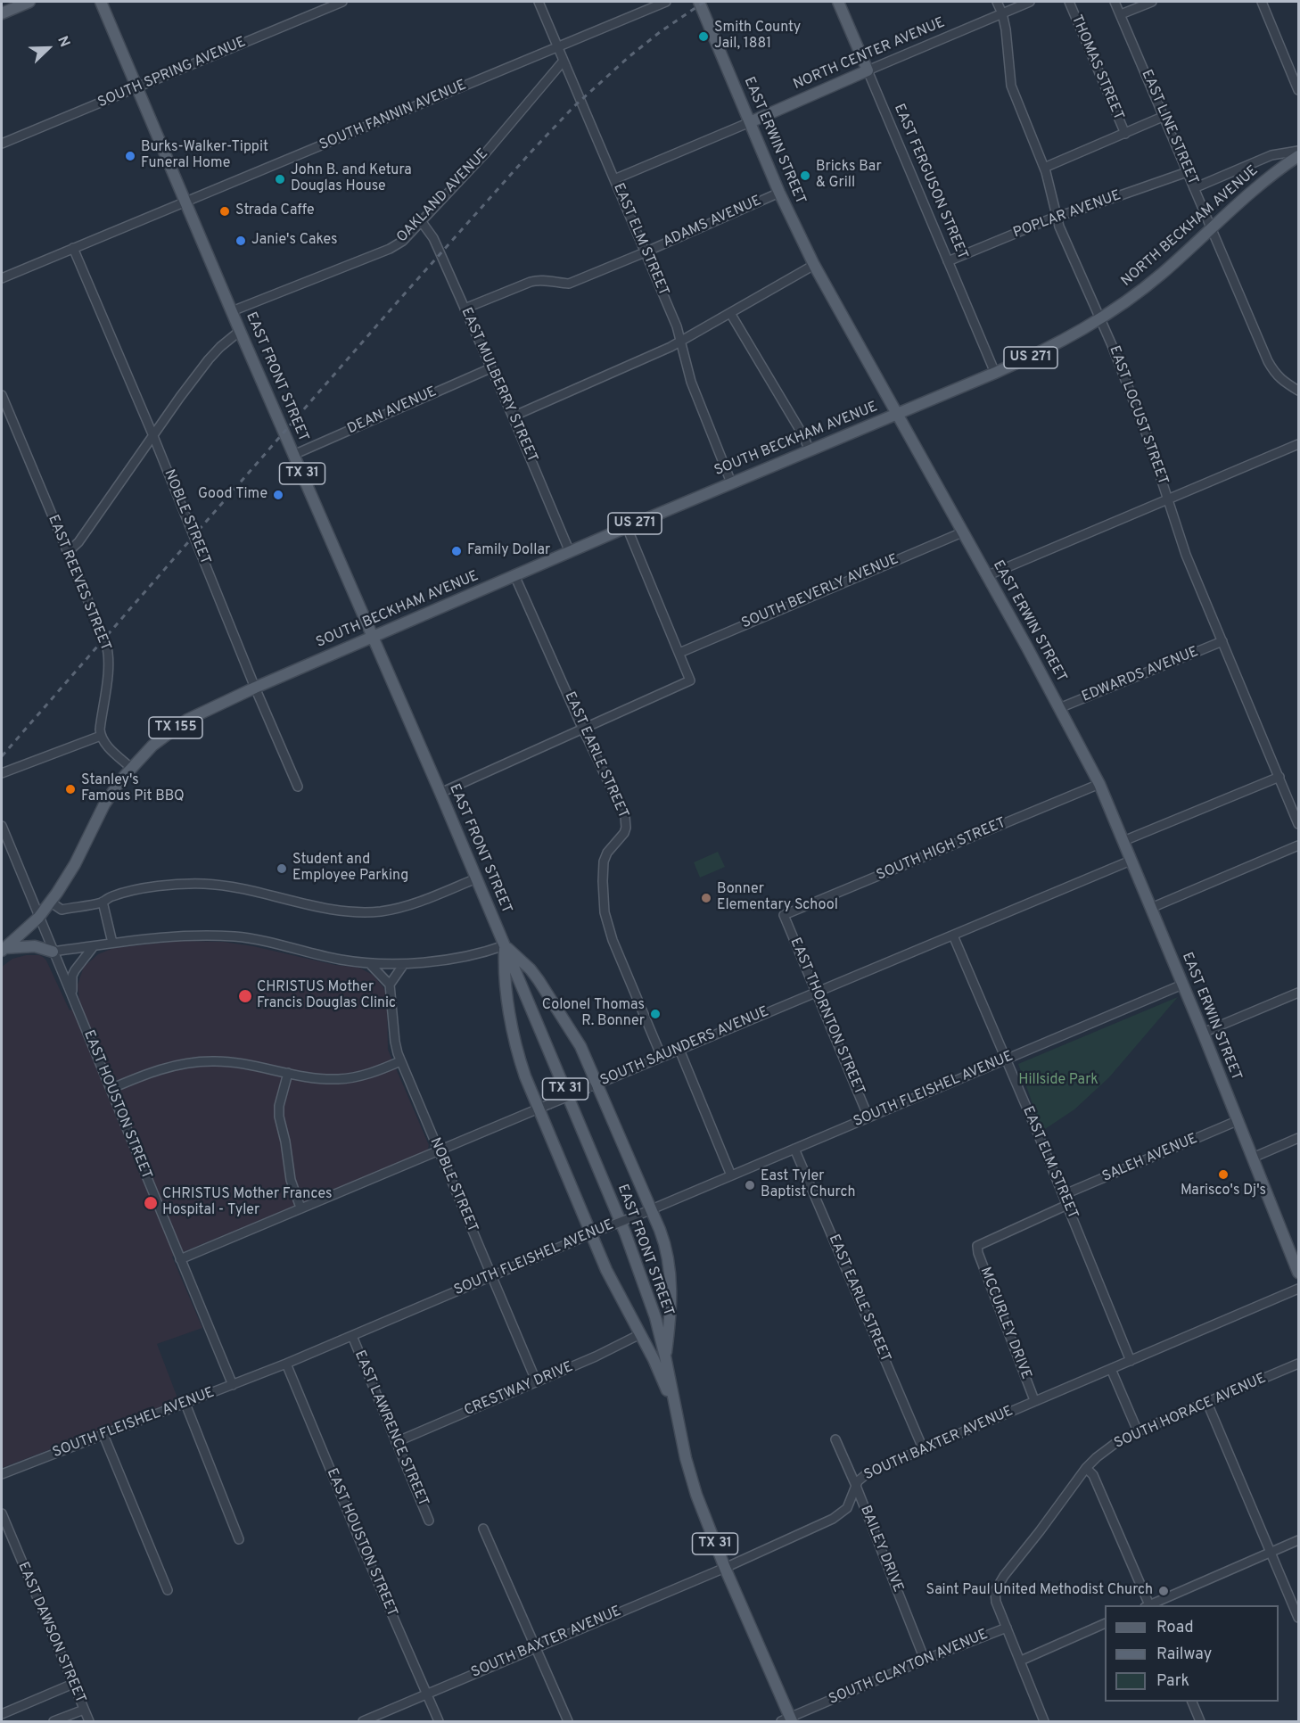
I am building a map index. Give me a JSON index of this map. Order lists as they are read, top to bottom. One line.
{"streets":{"main road":["NORTH CENTER AVENUE","EAST ERWIN STREET","EAST FERGUSON STREET","NORTH BECKHAM AVENUE","US 271","EAST FRONT STREET","SOUTH BECKHAM AVENUE","TX 31","TX 155"],"street":["THOMAS STREET","SOUTH SPRING AVENUE","SOUTH FANNIN AVENUE","EAST LINE STREET","OAKLAND AVENUE","POPLAR AVENUE","ADAMS AVENUE","EAST ELM STREET","EAST MULBERRY STREET","DEAN AVENUE","EAST LOCUST STREET","NOBLE STREET","EAST REEVES STREET","SOUTH BEVERLY AVENUE","EDWARDS AVENUE","EAST EARLE STREET","SOUTH HIGH STREET","EAST THORNTON STREET","SOUTH SAUNDERS AVENUE","SOUTH FLEISHEL AVENUE","EAST HOUSTON STREET","SALEH AVENUE","MCCURLEY DRIVE","CRESTWAY DRIVE","SOUTH HORACE AVENUE","EAST LAWRENCE STREET","SOUTH BAXTER AVENUE","BAILEY DRIVE","EAST DAWSON STREET","SOUTH CLAYTON AVENUE"]},"crossings":[["NORTH CENTER AVENUE","EAST ERWIN STREET"],["NORTH CENTER AVENUE","EAST FERGUSON STREET"],["NORTH CENTER AVENUE","EAST LOCUST STREET"],["SOUTH SPRING AVENUE","EAST FRONT STREET"],["SOUTH FANNIN AVENUE","EAST ELM STREET"],["SOUTH FANNIN AVENUE","EAST FRONT STREET"],["SOUTH FANNIN AVENUE","NOBLE STREET"],["EAST LINE STREET","POPLAR AVENUE"],["EAST LINE STREET","NORTH BECKHAM AVENUE"],["EAST ERWIN STREET","ADAMS AVENUE"],["EAST ERWIN STREET","NORTH BECKHAM AVENUE"],["EAST ERWIN STREET","SOUTH BECKHAM AVENUE"],["EAST ERWIN STREET","SOUTH BEVERLY AVENUE"],["EAST ERWIN STREET","EDWARDS AVENUE"],["EAST ERWIN STREET","SOUTH HIGH STREET"],["EAST ERWIN STREET","SOUTH SAUNDERS AVENUE"],["EAST ERWIN STREET","SOUTH FLEISHEL AVENUE"],["EAST ERWIN STREET","SALEH AVENUE"],["EAST FERGUSON STREET","POPLAR AVENUE"],["EAST FERGUSON STREET","NORTH BECKHAM AVENUE"],["OAKLAND AVENUE","EAST ELM STREET"],["OAKLAND AVENUE","EAST FRONT STREET"],["OAKLAND AVENUE","EAST MULBERRY STREET"],["POPLAR AVENUE","EAST LOCUST STREET"],["ADAMS AVENUE","EAST ELM STREET"],["ADAMS AVENUE","EAST MULBERRY STREET"],["NORTH BECKHAM AVENUE","EAST LOCUST STREET"],["NORTH BECKHAM AVENUE","SOUTH BECKHAM AVENUE"],["EAST ELM STREET","SOUTH BECKHAM AVENUE"],["EAST ELM STREET","SOUTH SAUNDERS AVENUE"],["EAST ELM STREET","SOUTH FLEISHEL AVENUE"],["EAST ELM STREET","SALEH AVENUE"],["EAST ELM STREET","MCCURLEY DRIVE"],["EAST ELM STREET","SOUTH BAXTER AVENUE"],["EAST FRONT STREET","DEAN AVENUE"],["EAST FRONT STREET","SOUTH BECKHAM AVENUE"],["EAST FRONT STREET","SOUTH BAXTER AVENUE"],["EAST FRONT STREET","SOUTH CLAYTON AVENUE"],["EAST MULBERRY STREET","DEAN AVENUE"],["EAST MULBERRY STREET","SOUTH BECKHAM AVENUE"],["EAST LOCUST STREET","EDWARDS AVENUE"],["SOUTH BECKHAM AVENUE","NOBLE STREET"],["SOUTH BECKHAM AVENUE","EAST EARLE STREET"],["SOUTH BECKHAM AVENUE","EAST HOUSTON STREET"],["NOBLE STREET","SOUTH SAUNDERS AVENUE"],["NOBLE STREET","SOUTH FLEISHEL AVENUE"],["NOBLE STREET","CRESTWAY DRIVE"],["EAST EARLE STREET","SOUTH SAUNDERS AVENUE"],["EAST EARLE STREET","SOUTH FLEISHEL AVENUE"],["EAST EARLE STREET","SOUTH BAXTER AVENUE"],["SOUTH HIGH STREET","EAST THORNTON STREET"],["EAST THORNTON STREET","SOUTH SAUNDERS AVENUE"],["EAST THORNTON STREET","SOUTH FLEISHEL AVENUE"],["SOUTH SAUNDERS AVENUE","EAST HOUSTON STREET"],["SOUTH FLEISHEL AVENUE","EAST HOUSTON STREET"],["SOUTH FLEISHEL AVENUE","EAST LAWRENCE STREET"],["EAST HOUSTON STREET","SOUTH BAXTER AVENUE"],["MCCURLEY DRIVE","SOUTH BAXTER AVENUE"],["CRESTWAY DRIVE","EAST LAWRENCE STREET"],["SOUTH HORACE AVENUE","SOUTH CLAYTON AVENUE"],["SOUTH BAXTER AVENUE","BAILEY DRIVE"],["BAILEY DRIVE","SOUTH CLAYTON AVENUE"]],"parks":["Hillside Park"],"places":["Smith County Jail, 1881","Burks-Walker-Tippit Funeral Home","Bricks Bar & Grill","John B. and Ketura Douglas House","Strada Caffe","Janie's Cakes","Good Time","Family Dollar","Stanley's Famous Pit BBQ","Student and Employee Parking","Bonner Elementary School","CHRISTUS Mother Francis Douglas Clinic","Colonel Thomas R. Bonner","Marisco's Dj's","East Tyler Baptist Church","CHRISTUS Mother Frances Hospital - Tyler","Saint Paul United Methodist Church"],"legend":["Road","Railway","Park"],"north":"top right"}
